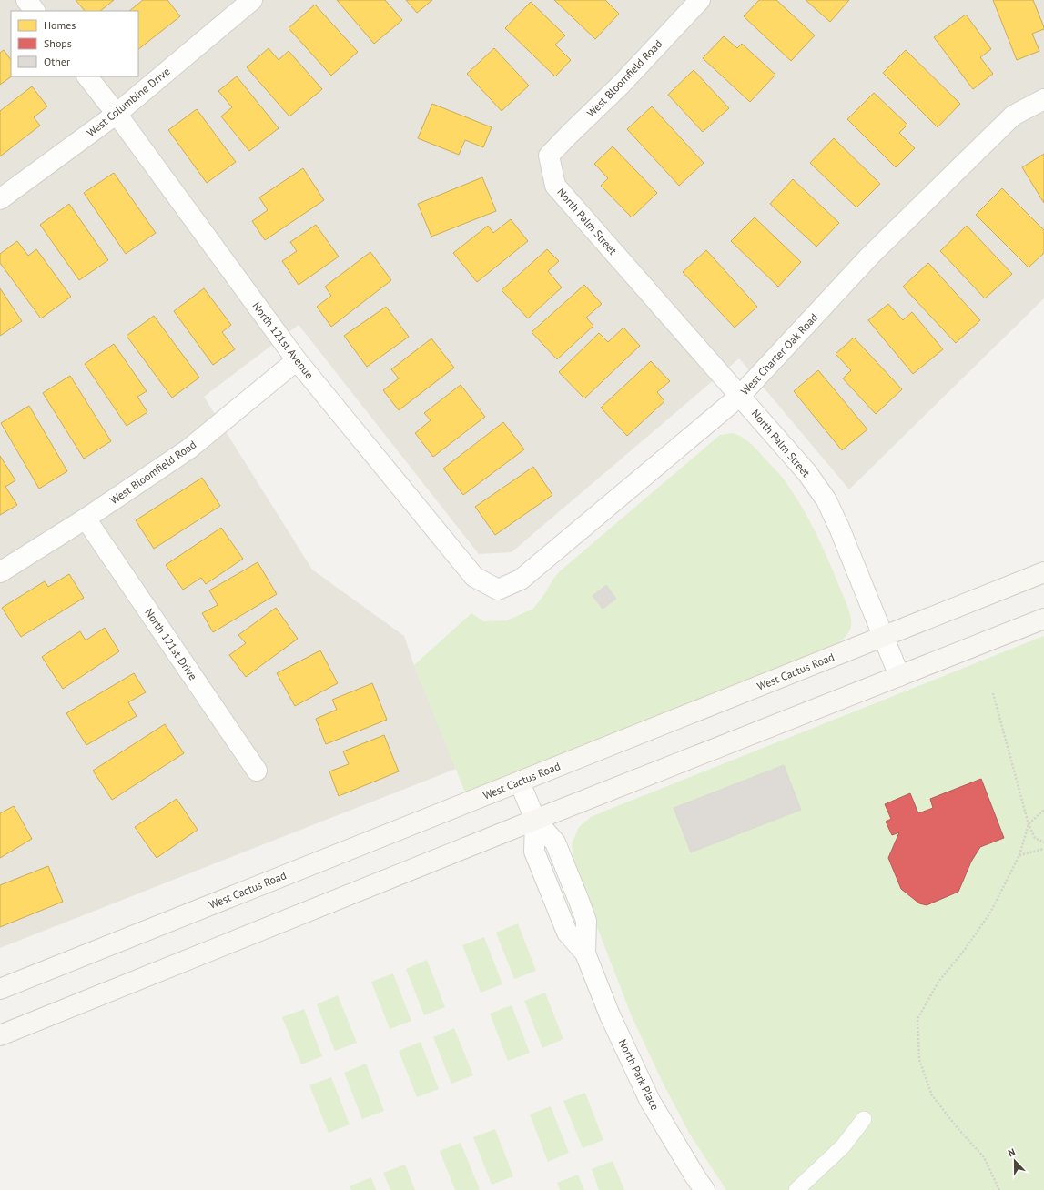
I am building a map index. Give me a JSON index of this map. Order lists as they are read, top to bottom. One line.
{"streets":{"street":["West Bloomfield Road","West Columbine Drive","North Palm Street","North 121st Avenue","West Charter Oak Road","North 121st Drive","West Cactus Road","North Park Place"]},"crossings":[["West Bloomfield Road","North Palm Street"],["West Bloomfield Road","North 121st Avenue"],["West Bloomfield Road","North 121st Drive"],["West Columbine Drive","North 121st Avenue"],["North Palm Street","West Charter Oak Road"],["North Palm Street","West Cactus Road"],["North 121st Avenue","West Charter Oak Road"],["West Cactus Road","North Park Place"]],"legend":["Homes","Shops","Other"],"north":"top"}
